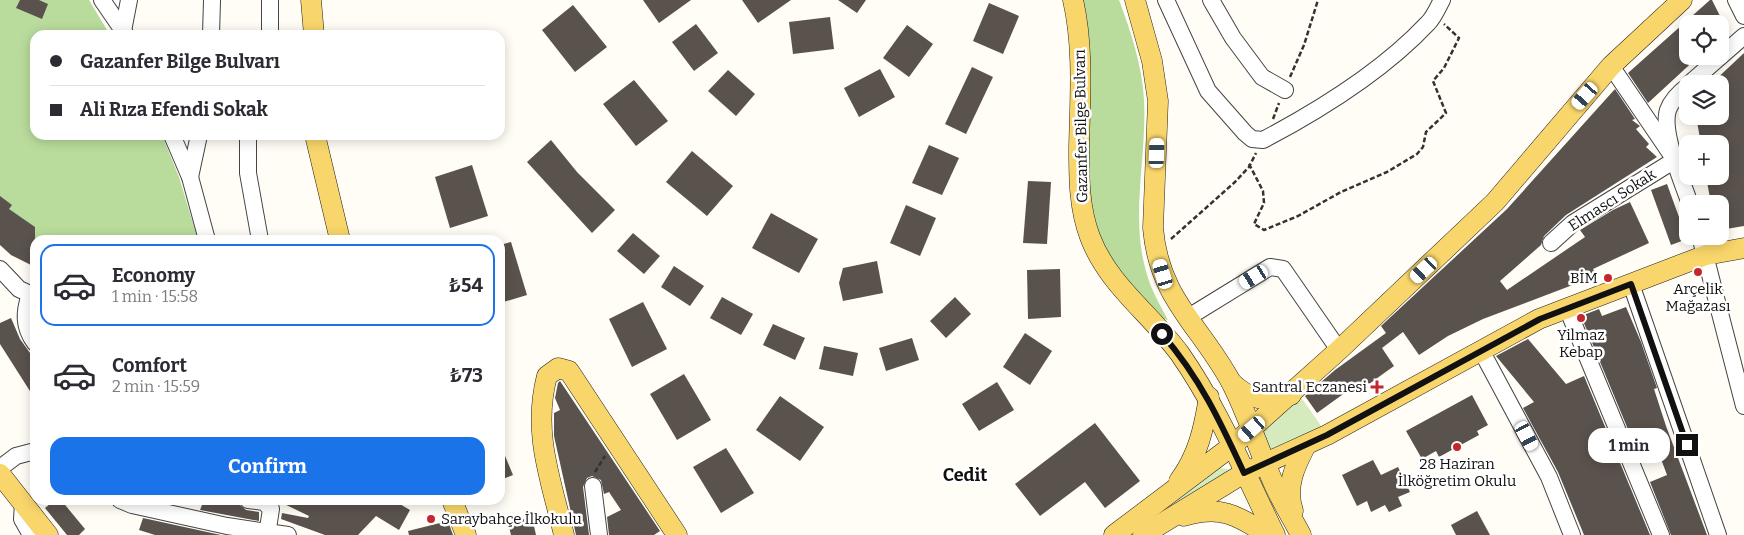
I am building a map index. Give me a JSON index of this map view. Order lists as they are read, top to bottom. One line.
{"streets":{"main road":["Gazanfer Bilge Bulvarı"],"street":["Elmascı Sokak"]},"districts":["Cedit"],"places":{"other":["Arçelik Mağazası","BİM","Yilmaz Kebap","28 Haziran İlköğretim Okulu","Saraybahçe İlkokulu"],"health":["Santral Eczanesi"]},"page":{"map_buttons":["+","−"],"banner":["Gazanfer Bilge Bulvarı","Ali Rıza Efendi Sokak"],"list":[{"name":"Economy","note":"1 min · 15:58","value":"₺54"},{"name":"Comfort","note":"2 min · 15:59","value":"₺73"}],"buttons":"Confirm","bubble":"1 min"}}
